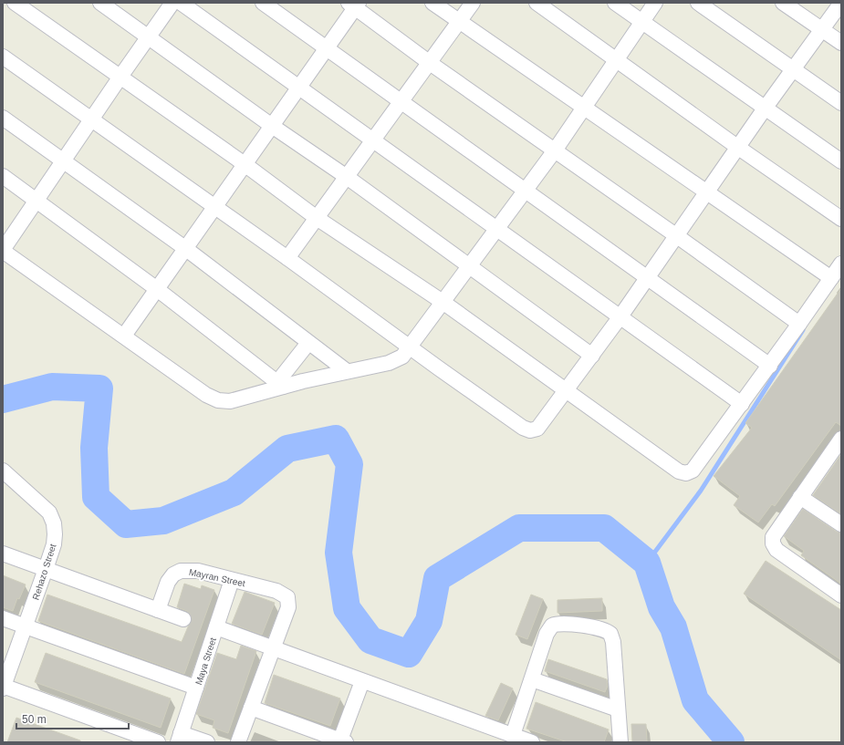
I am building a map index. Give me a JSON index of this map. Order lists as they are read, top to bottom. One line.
{"streets":{"street":["Rehazo Street","Mayran Street","Maya Street"]},"crossings":[["Mayran Street","Maya Street"]],"scale_bar":"50 m"}
